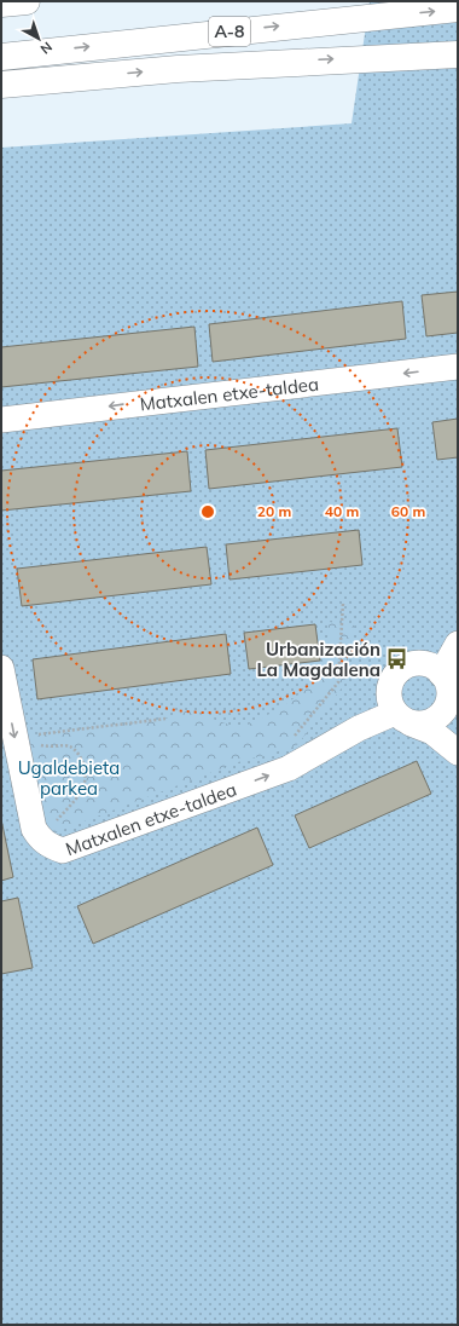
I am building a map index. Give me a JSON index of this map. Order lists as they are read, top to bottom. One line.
{"streets":{"highway":["A-8"],"street":["Matxalen etxe-taldea"]},"parks":["Ugaldebieta parkea"],"places":{"bus stop":["Urbanización La Magdalena"]},"north":"bottom right","rings":["20 m","40 m","60 m"]}
